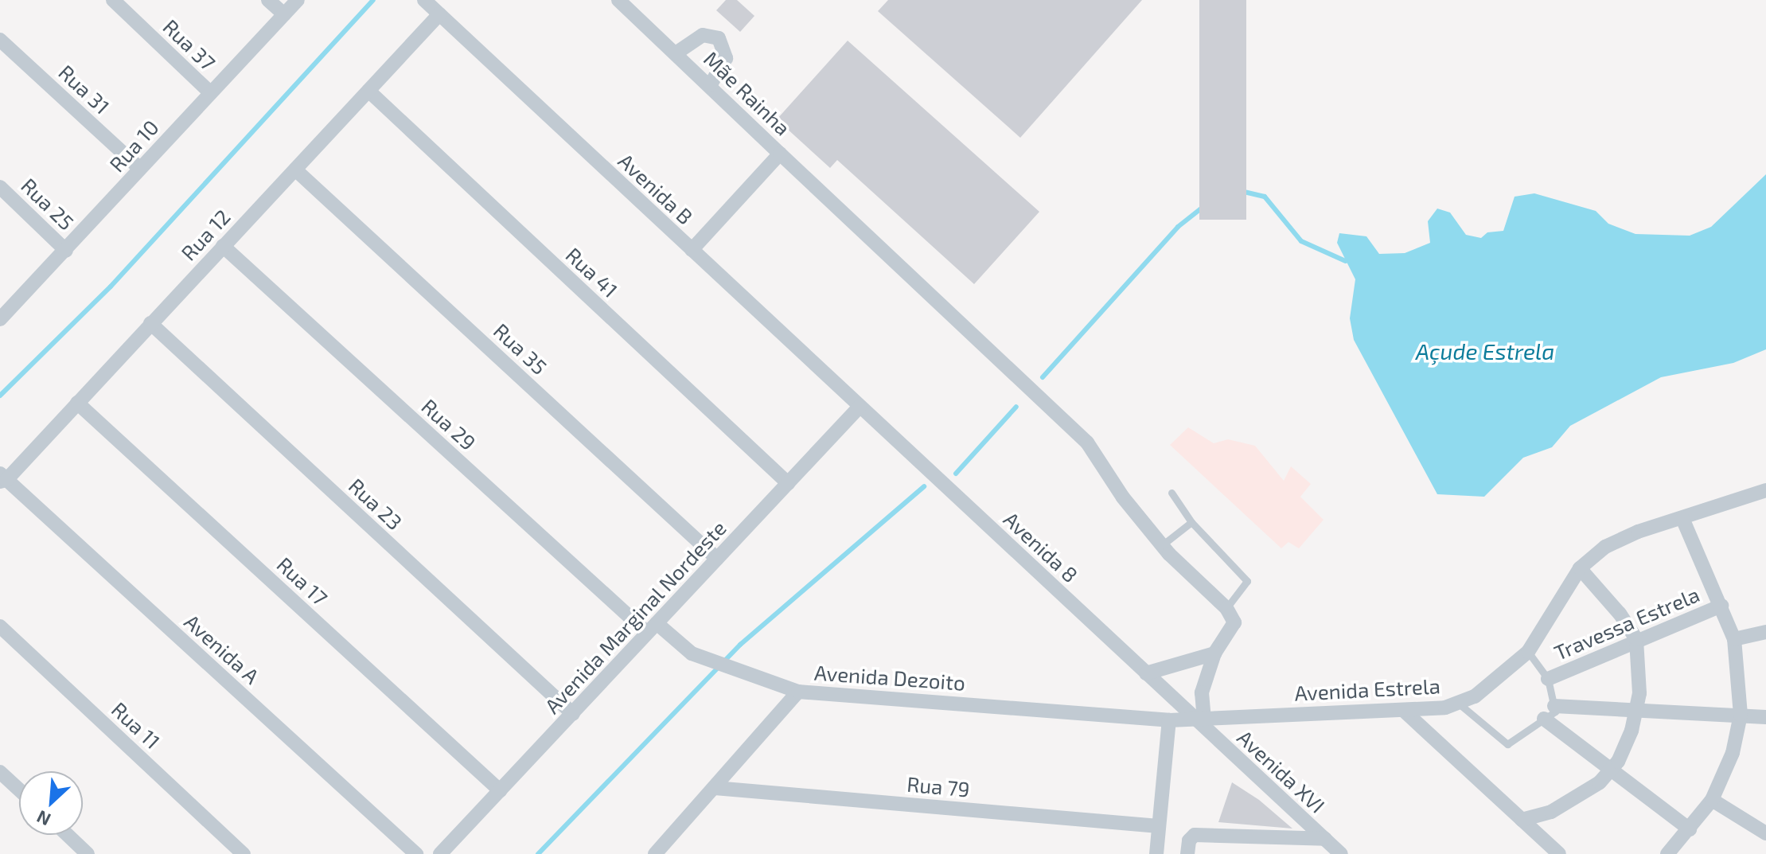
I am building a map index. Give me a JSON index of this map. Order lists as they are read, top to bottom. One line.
{"streets":{"street":["Rua 37","Rua 31","Mãe Rainha","Rua 10","Avenida B","Rua 25","Rua 12","Rua 41","Rua 35","Rua 29","Rua 23","Avenida 8","Rua 17","Avenida Marginal Nordeste","Travessa Estrela","Avenida A","Avenida Dezoito","Avenida Estrela","Rua 11","Avenida XVI","Rua 79"]},"crossings":[["Rua 37","Rua 10"],["Rua 31","Rua 10"],["Mãe Rainha","Avenida B"],["Rua 10","Rua 25"],["Avenida B","Rua 12"],["Avenida B","Avenida 8"],["Avenida B","Avenida Marginal Nordeste"],["Rua 12","Rua 41"],["Rua 12","Rua 35"],["Rua 12","Rua 29"],["Rua 12","Rua 23"],["Rua 12","Rua 17"],["Rua 12","Avenida A"],["Rua 41","Avenida Marginal Nordeste"],["Rua 35","Avenida Marginal Nordeste"],["Rua 29","Avenida Marginal Nordeste"],["Rua 29","Avenida Dezoito"],["Rua 23","Avenida Marginal Nordeste"],["Avenida 8","Avenida Marginal Nordeste"],["Avenida 8","Avenida Dezoito"],["Avenida 8","Avenida Estrela"],["Avenida 8","Avenida XVI"],["Rua 17","Avenida Marginal Nordeste"],["Avenida Dezoito","Avenida Estrela"],["Avenida Dezoito","Avenida XVI"],["Avenida Dezoito","Rua 79"],["Avenida Estrela","Avenida XVI"]],"water":["Açude Estrela"],"north":"bottom left"}
